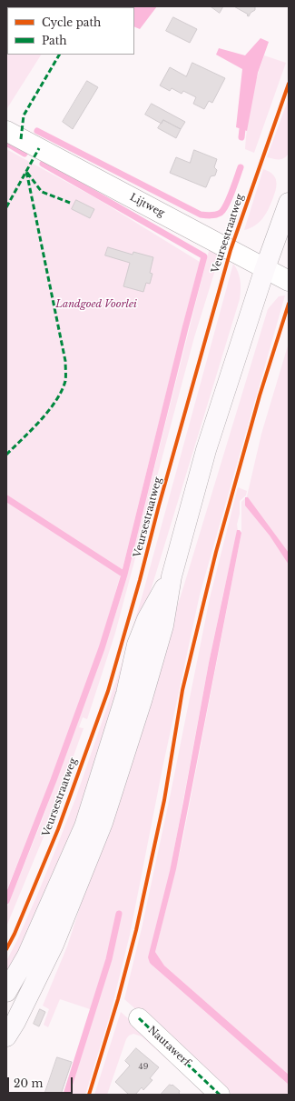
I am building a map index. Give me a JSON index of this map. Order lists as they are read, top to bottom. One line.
{"streets":{"street":["Lijtweg","Nautawerf"],"cycle path":["Veursestraatweg"]},"parks":["Landgoed Voorlei"],"house_numbers":["49"],"legend":["Cycle path","Path"],"scale_bar":"20 m"}
